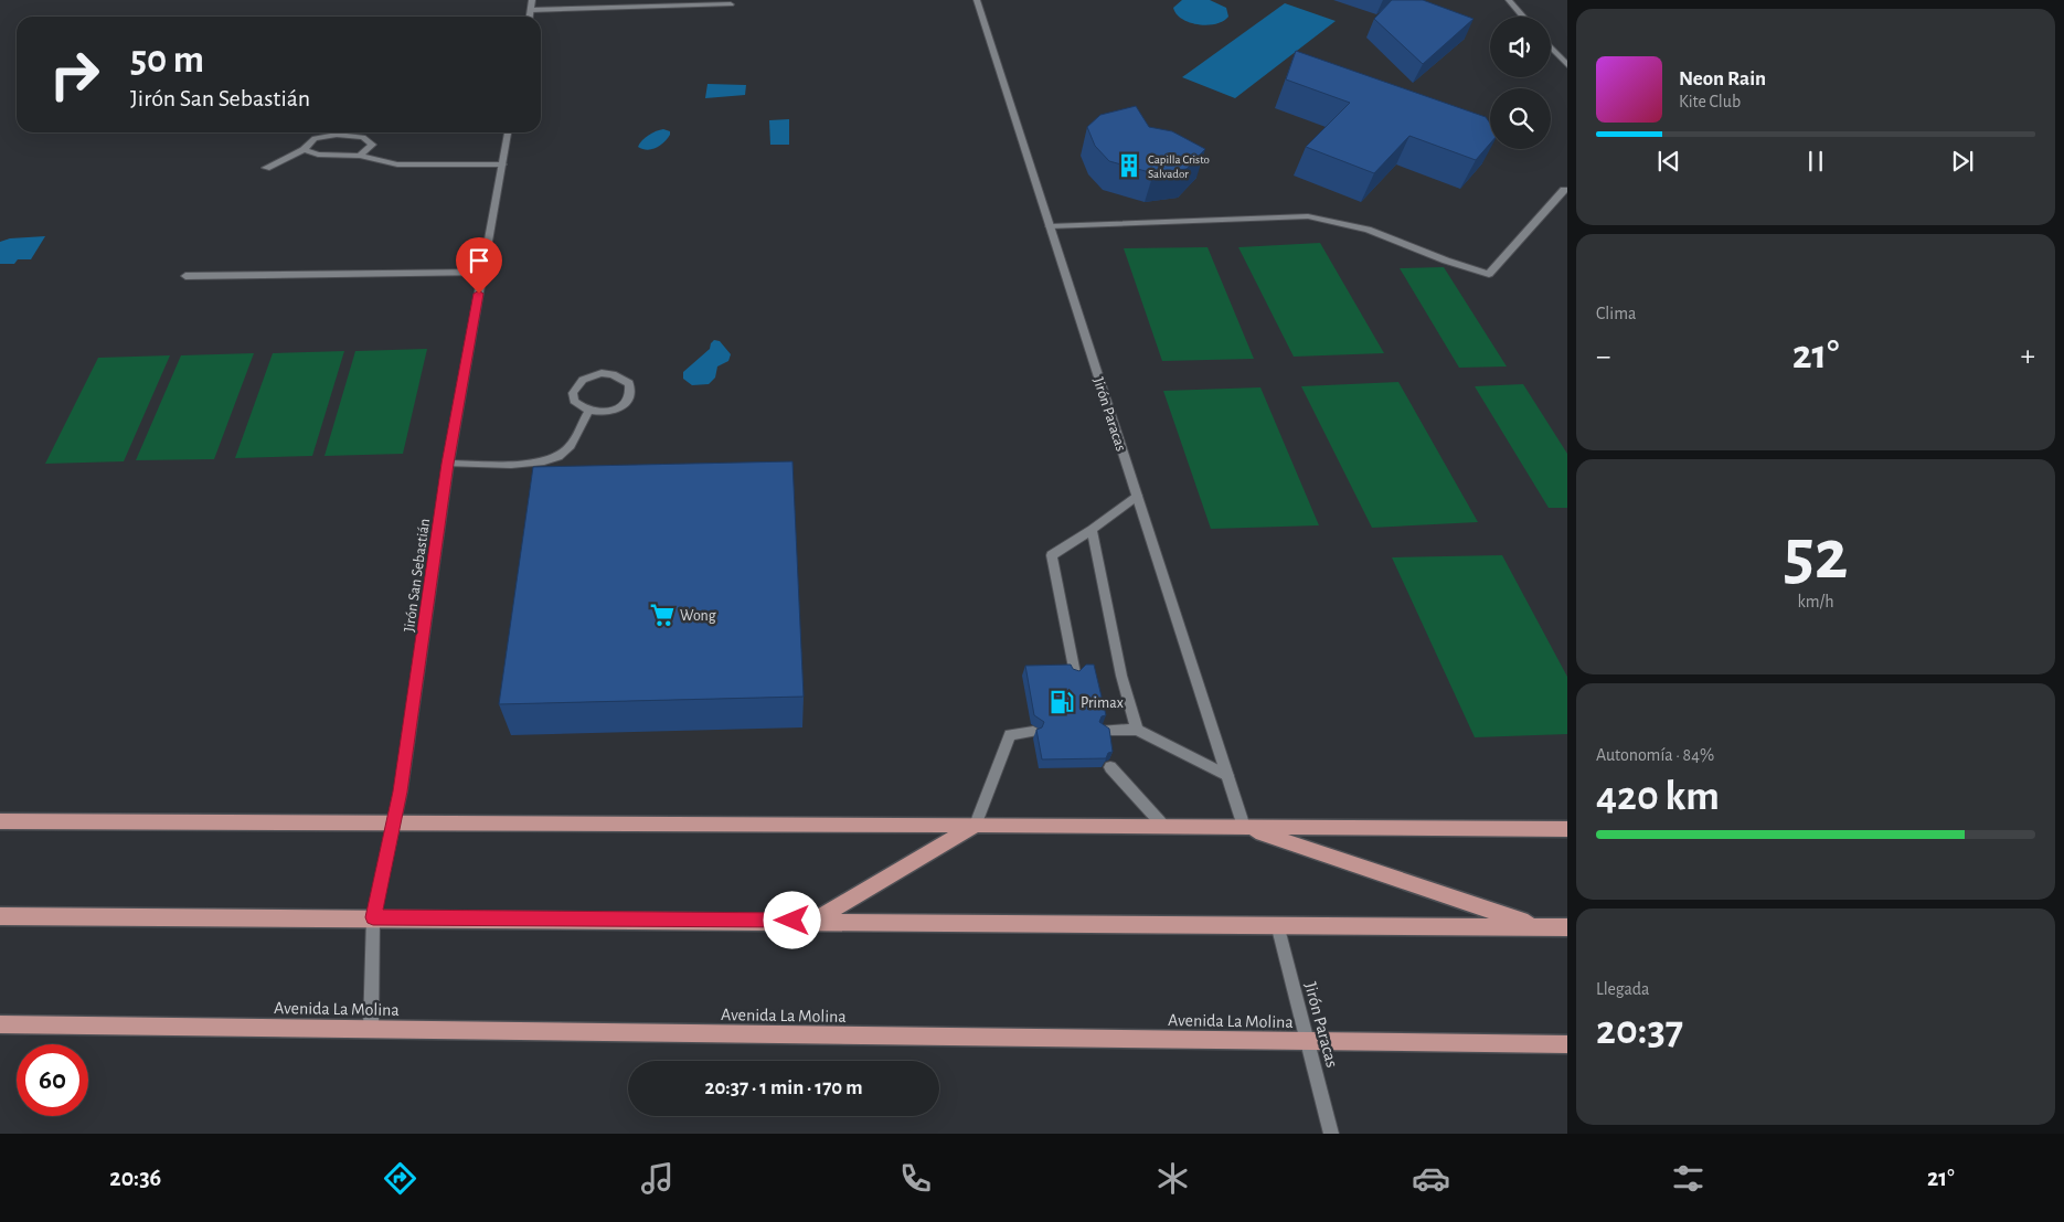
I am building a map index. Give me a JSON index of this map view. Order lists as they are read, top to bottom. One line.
{"streets":{"main road":["Avenida La Molina"],"street":["Jirón Paracas","Jirón San Sebastián"]},"crossings":[["Jirón Paracas","Avenida La Molina"],["Jirón San Sebastián","Avenida La Molina"]],"places":{"building":["Capilla Cristo Salvador"],"supermarket":["Wong"],"fuel station":["Primax"]},"page":{"turn":["50 m","Jirón San Sebastián"],"song":["Neon Rain","Kite Club"],"tile":["Clima",["52","km/h"],["Autonomía · 84%","420 km"],["Llegada","20:37"]],"heat":["−","21°","+"],"limit":"60","trip":"20:37 · 1 min · 170 m","tabs":["20:36","21°"]}}
